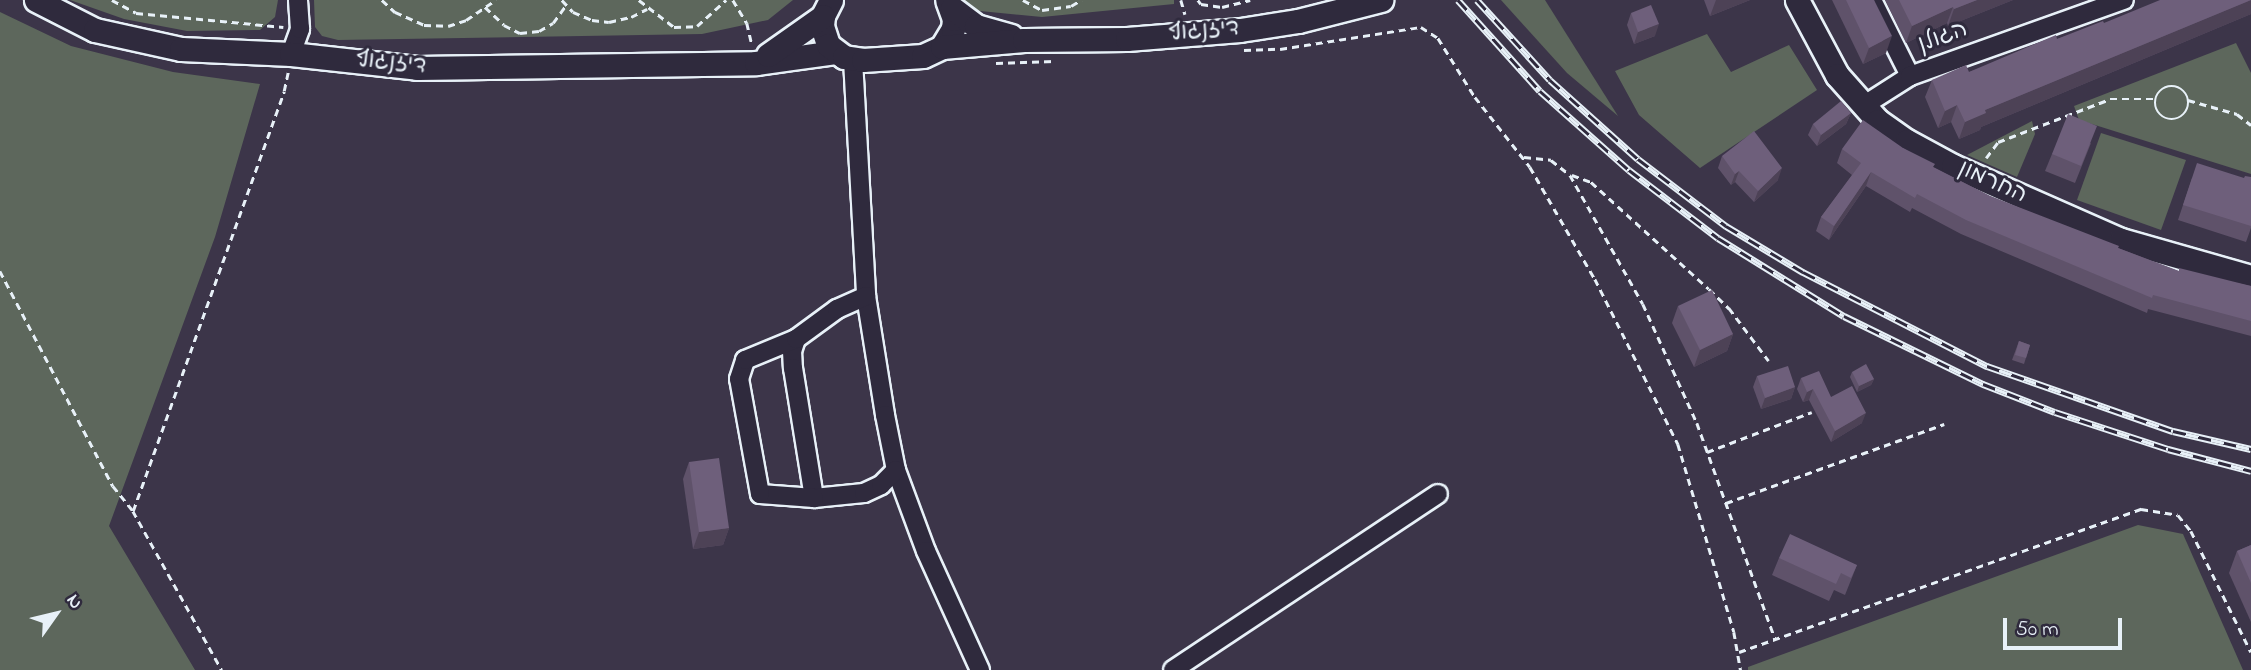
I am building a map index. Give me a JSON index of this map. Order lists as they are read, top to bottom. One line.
{"streets":{"street":["דיזנגוף","הגולן","החרמון"]},"crossings":[["הגולן","החרמון"]],"scale_bar":"50 m","north":"top right"}
